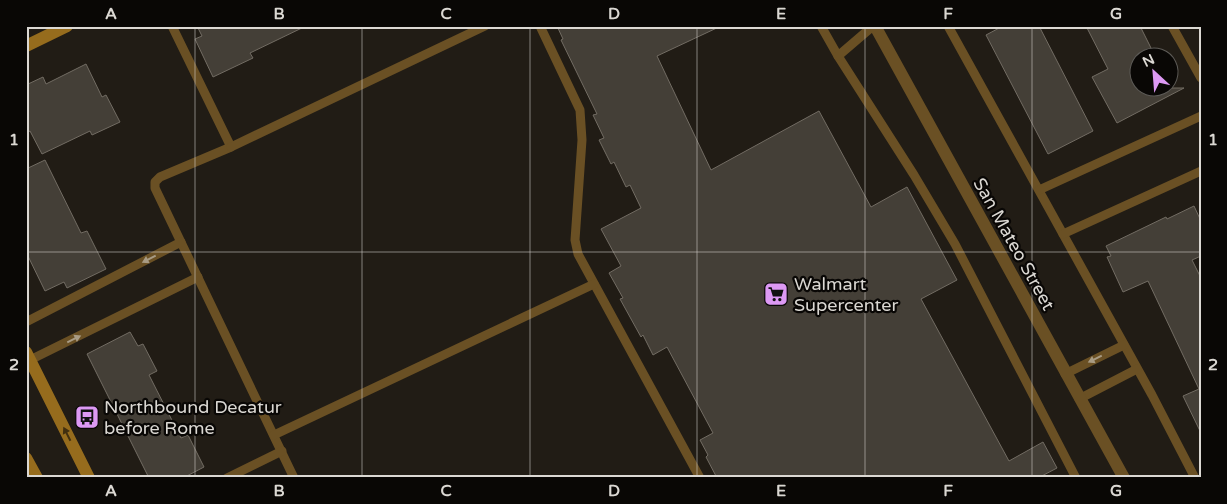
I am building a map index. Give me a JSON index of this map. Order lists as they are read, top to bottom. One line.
{"streets":{"street":["San Mateo Street"]},"places":{"supermarket":["Walmart Supercenter"],"bus stop":["Northbound Decatur before Rome"]},"north":"top left","grid":{"columns":["A","B","C","D","E","F","G"],"rows":["1","2"]}}
